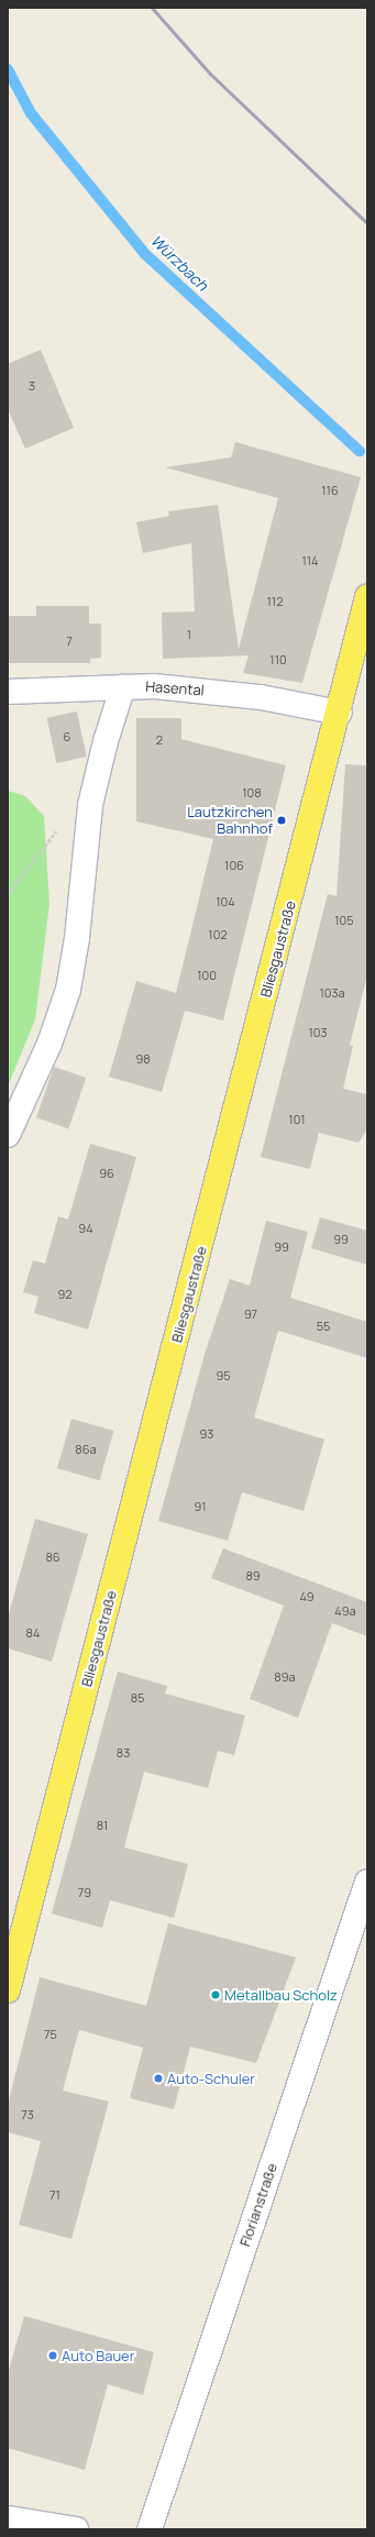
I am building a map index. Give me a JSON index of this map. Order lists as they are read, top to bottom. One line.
{"streets":{"main road":["Bliesgaustraße"],"street":["Hasental","Florianstraße"]},"crossings":[["Hasental","Bliesgaustraße"]],"water":["Würzbach"],"places":["Lautzkirchen Bahnhof","Metallbau Scholz","Auto-Schuler","Auto Bauer"],"house_numbers":["3","116","114","112","1","7","110","6","2","108","106","104","105","102","100","103a","103","98","101","96","94","99","99","92","97","55","95","93","86a","91","86","89","49","49a","84","89a","85","83","81","79","75","73","71"]}
